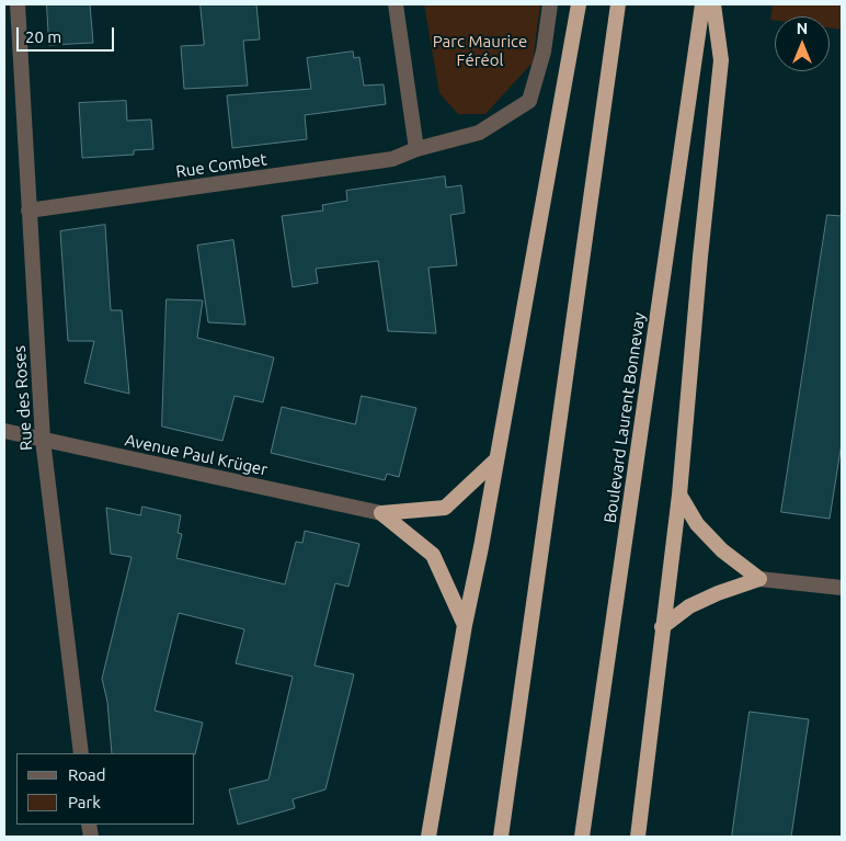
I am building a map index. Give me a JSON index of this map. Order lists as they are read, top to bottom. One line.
{"streets":{"highway":["Boulevard Laurent Bonnevay"],"street":["Rue Combet","Rue des Roses","Avenue Paul Krüger"]},"crossings":[["Rue Combet","Rue des Roses"],["Rue des Roses","Avenue Paul Krüger"]],"parks":["Parc Maurice Féréol"],"legend":["Road","Park"],"scale_bar":"20 m","north":"top"}
